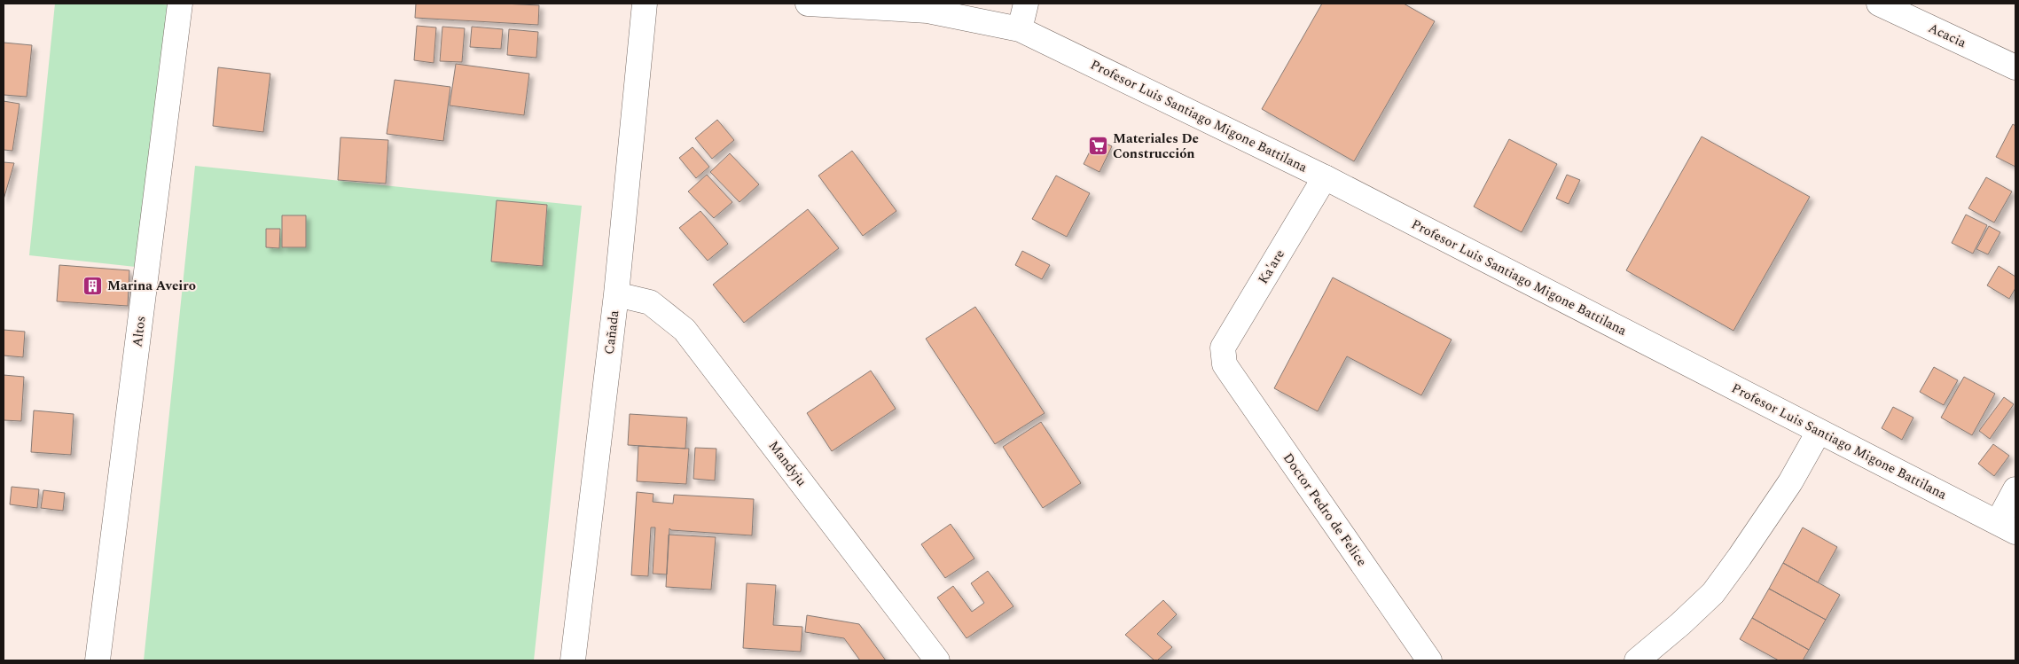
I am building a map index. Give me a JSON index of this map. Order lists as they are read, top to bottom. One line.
{"streets":{"street":["Acacia","Profesor Luis Santiago Migone Battilana","Ka'are","Altos","Cañada","Mandyju","Doctor Pedro de Felice"]},"crossings":[["Profesor Luis Santiago Migone Battilana","Ka'are"],["Ka'are","Doctor Pedro de Felice"],["Cañada","Mandyju"]],"places":{"supermarket":["Materiales De Construcción"],"building":["Marina Aveiro"]}}
